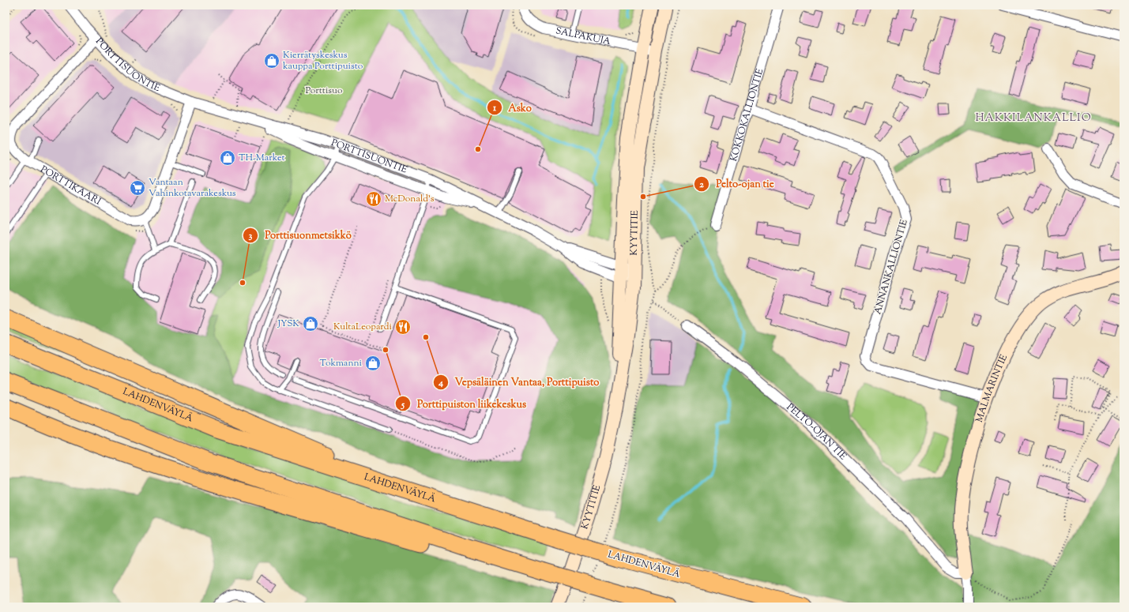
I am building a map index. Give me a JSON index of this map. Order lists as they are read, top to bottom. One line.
{"streets":{"highway":["LAHDENVÄYLÄ"],"main road":["KYYTITIE","MALMARINTIE"],"street":["SALPAKUJA","PORTTISUONTIE","KOKKOKALLIONTIE","PORTTIKAARI","ANNANKALLIONTIE","PELTO-OJAN TIE"]},"crossings":[["SALPAKUJA","KYYTITIE"],["PORTTISUONTIE","PORTTIKAARI"],["PORTTISUONTIE","KYYTITIE"],["KOKKOKALLIONTIE","ANNANKALLIONTIE"],["ANNANKALLIONTIE","MALMARINTIE"],["MALMARINTIE","PELTO-OJAN TIE"]],"districts":["HAKKILANKALLIO"],"parks":["Porttisuo"],"places":{"shop":["Kierrätyskeskus kauppa Porttipuisto","TH-Market","JYSK","Tokmanni"],"other":["Asko","Pelto-ojan tie","Porttisuonmetsikkö","Vepsäläinen Vantaa, Porttipuisto","Porttipuiston liikekeskus"],"supermarket":["Vantaan Vahinkotavarakeskus"],"restaurant":["McDonald's","KultaLeopardi"]}}
